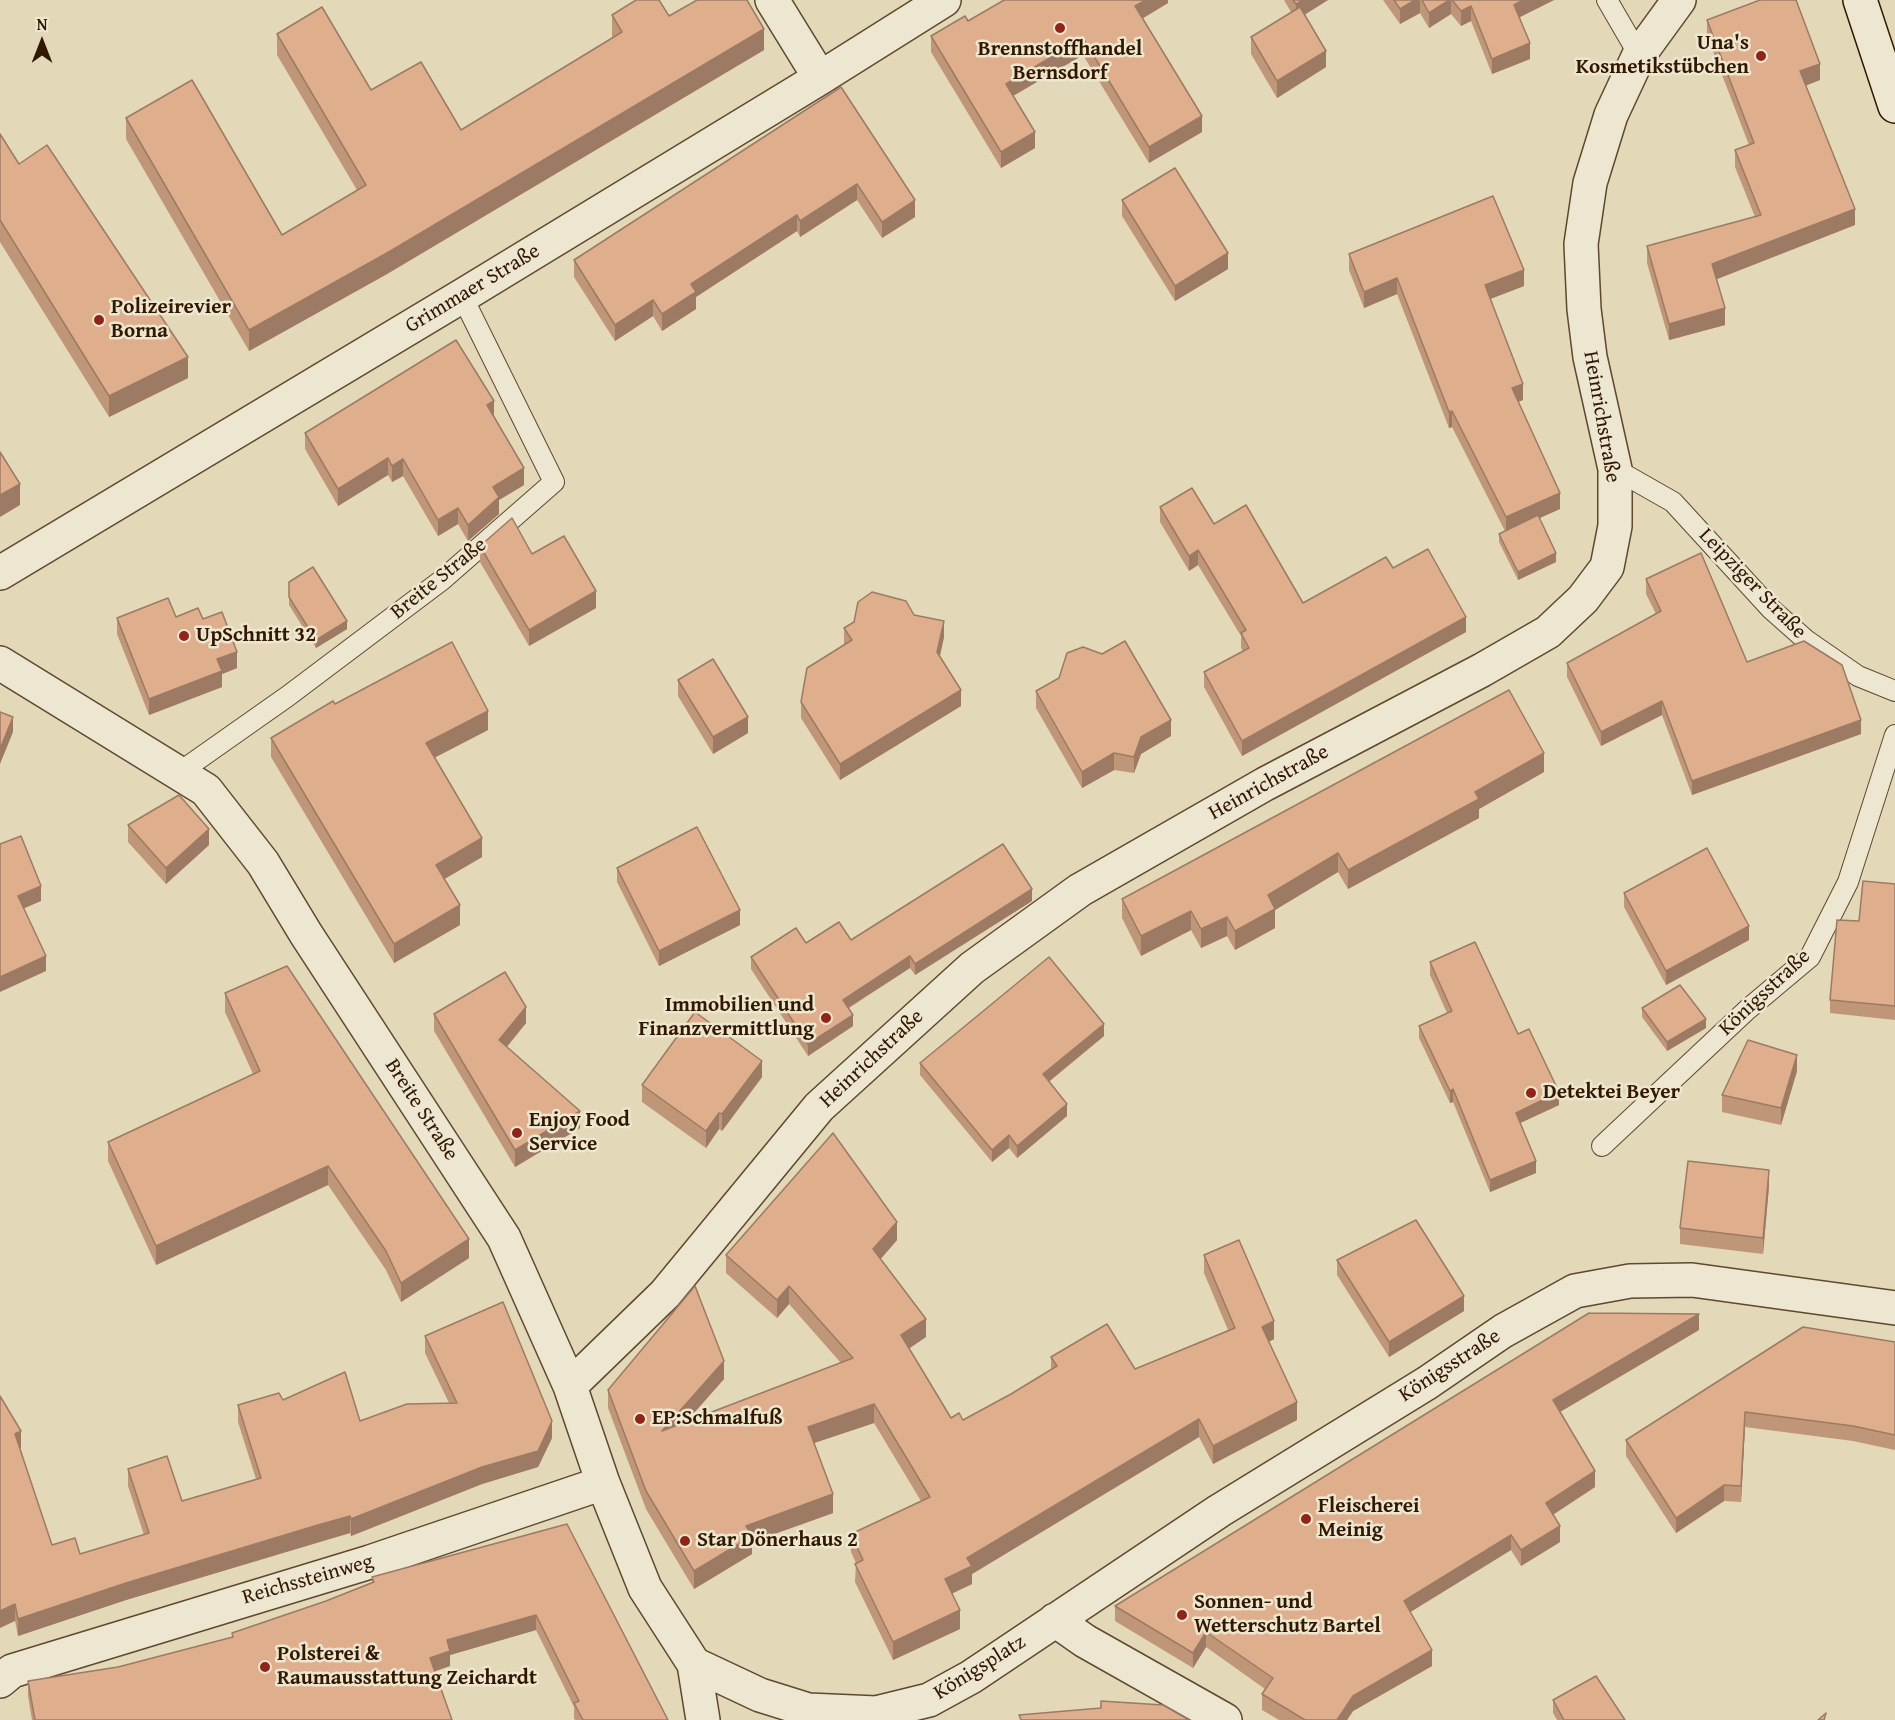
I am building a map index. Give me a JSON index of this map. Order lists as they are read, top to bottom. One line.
{"streets":{"street":["Grimmaer Straße","Heinrichstraße","Breite Straße","Königsstraße","Reichssteinweg","Königsplatz"],"lane":["Leipziger Straße"]},"crossings":[["Grimmaer Straße","Breite Straße"],["Heinrichstraße","Breite Straße"],["Heinrichstraße","Leipziger Straße"],["Breite Straße","Reichssteinweg"],["Königsstraße","Königsplatz"]],"places":["Brennstoffhandel Bernsdorf","Una's Kosmetikstübchen","Polizeirevier Borna","UpSchnitt 32","Immobilien und Finanzvermittlung","Detektei Beyer","Enjoy Food Service","EP:Schmalfuß","Fleischerei Meinig","Star Dönerhaus 2","Sonnen- und Wetterschutz Bartel","Polsterei & Raumausstattung Zeichardt"],"north":"top"}
